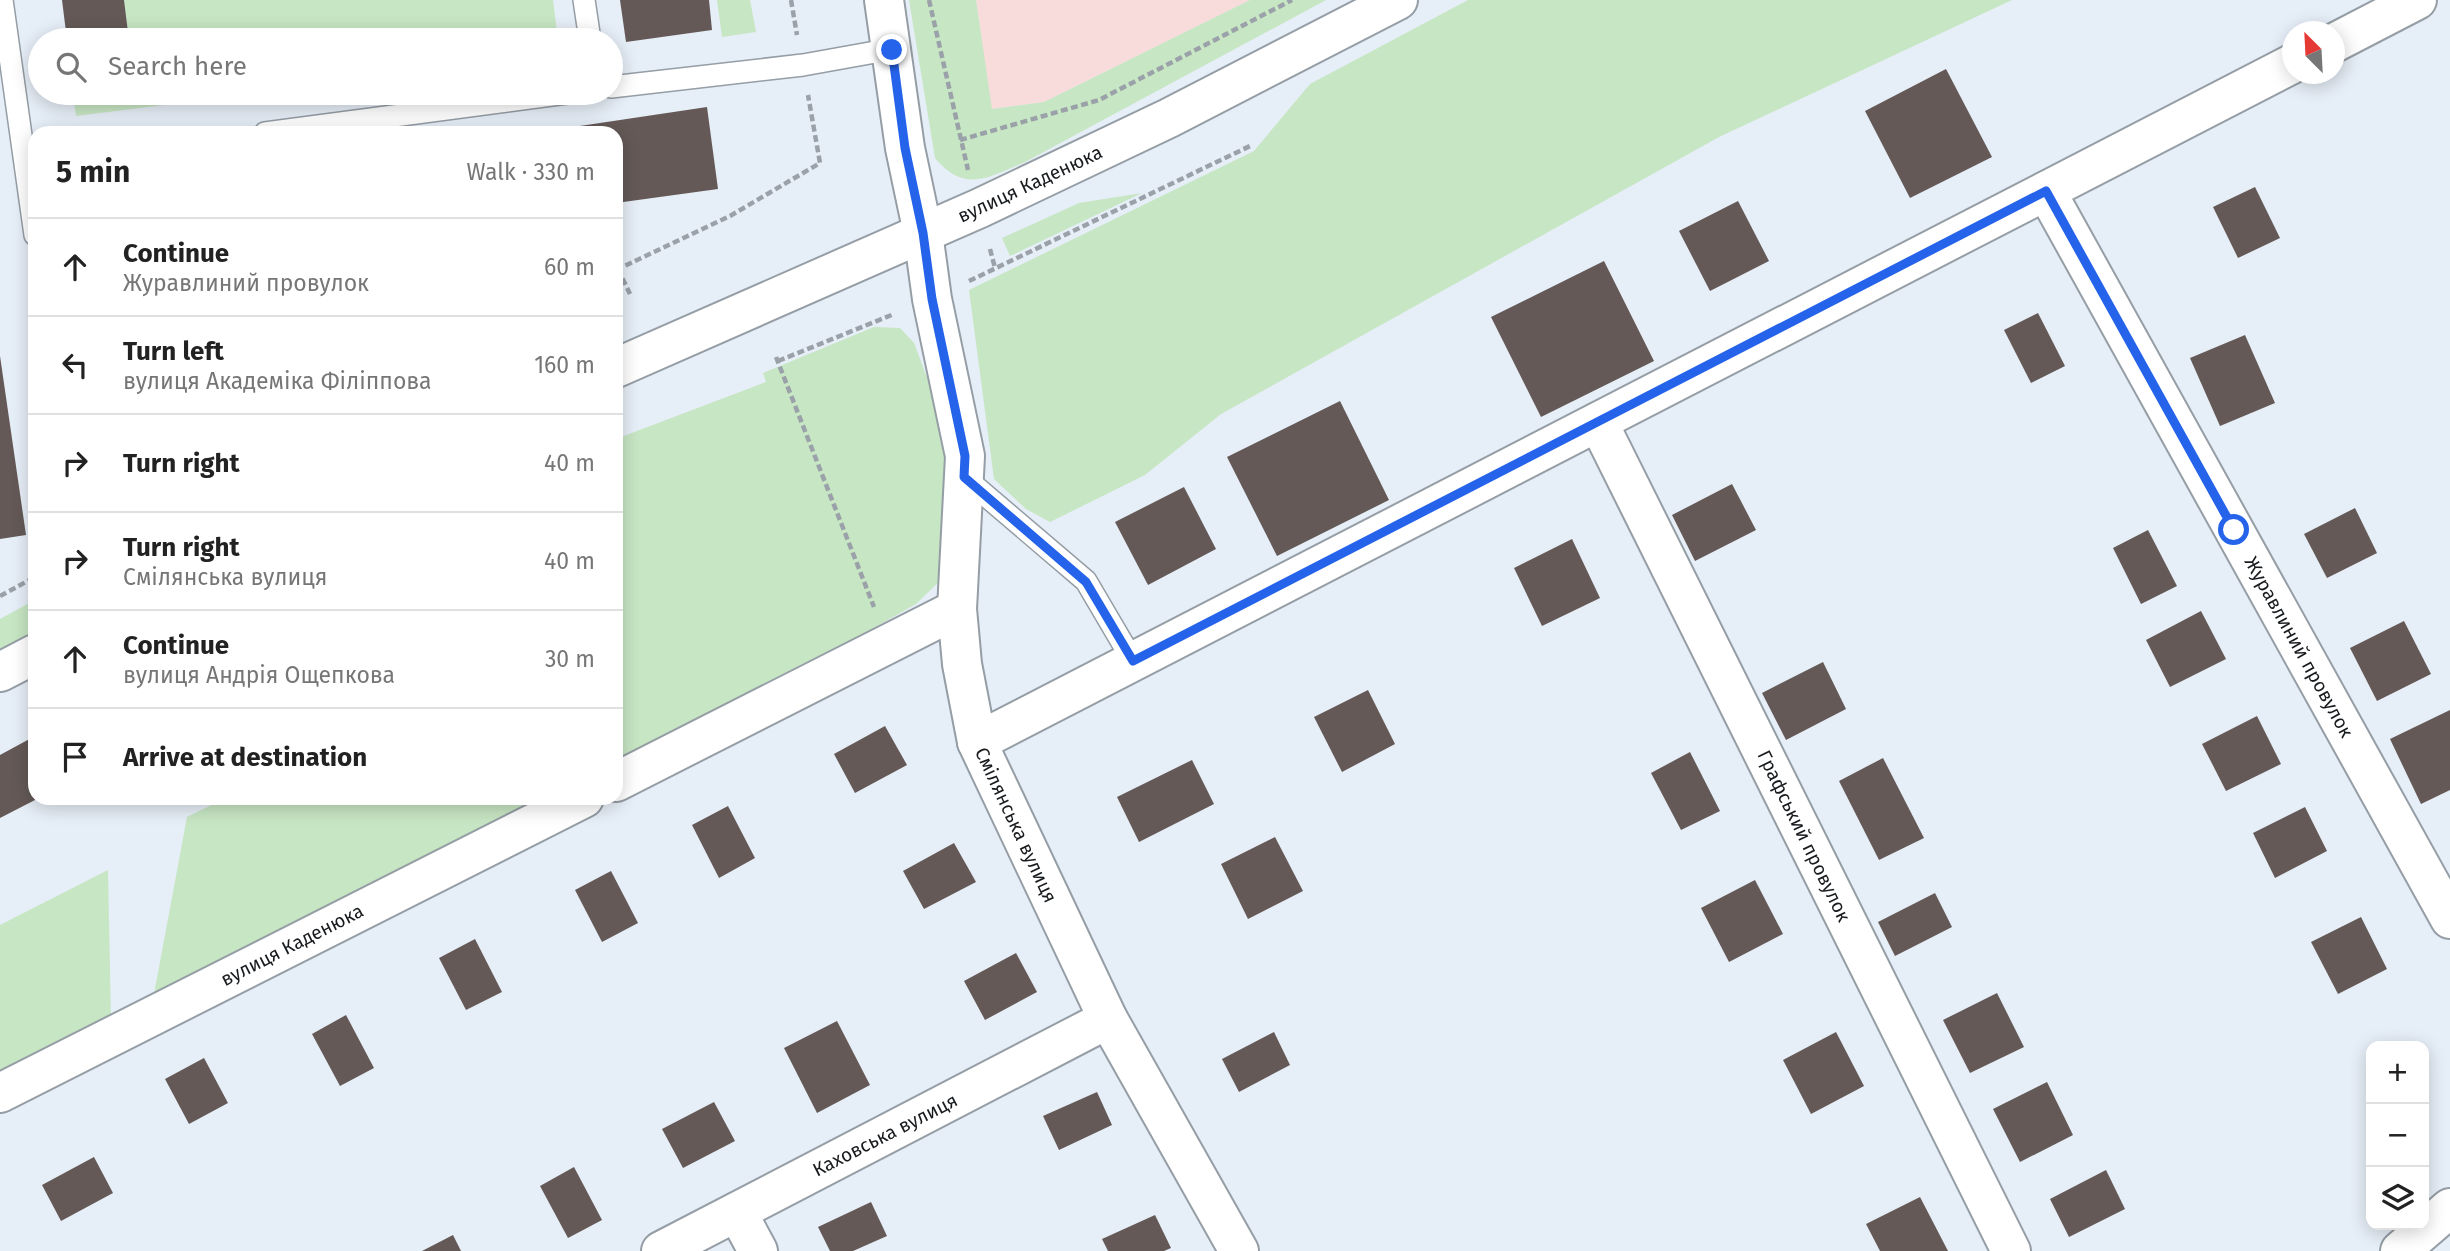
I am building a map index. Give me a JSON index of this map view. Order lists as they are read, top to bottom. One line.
{"streets":{"street":["вулиця Каденюка","Журавлиний провулок","Смілянська вулиця","Графський провулок","Каховська вулиця"]},"crossings":[["вулиця Каденюка","Смілянська вулиця"],["Смілянська вулиця","Каховська вулиця"]],"north":"top left","page":{"search":"Search here","heading":["5 min","Walk · 330 m"],"list":[["Continue","Журавлиний провулок","60 m"],["Turn left","вулиця Академіка Філіппова","160 m"],["Turn right","40 m"],["Turn right","Смілянська вулиця","40 m"],["Continue","вулиця Андрія Ощепкова","30 m"],"Arrive at destination"],"map_buttons":["+","−"]}}
